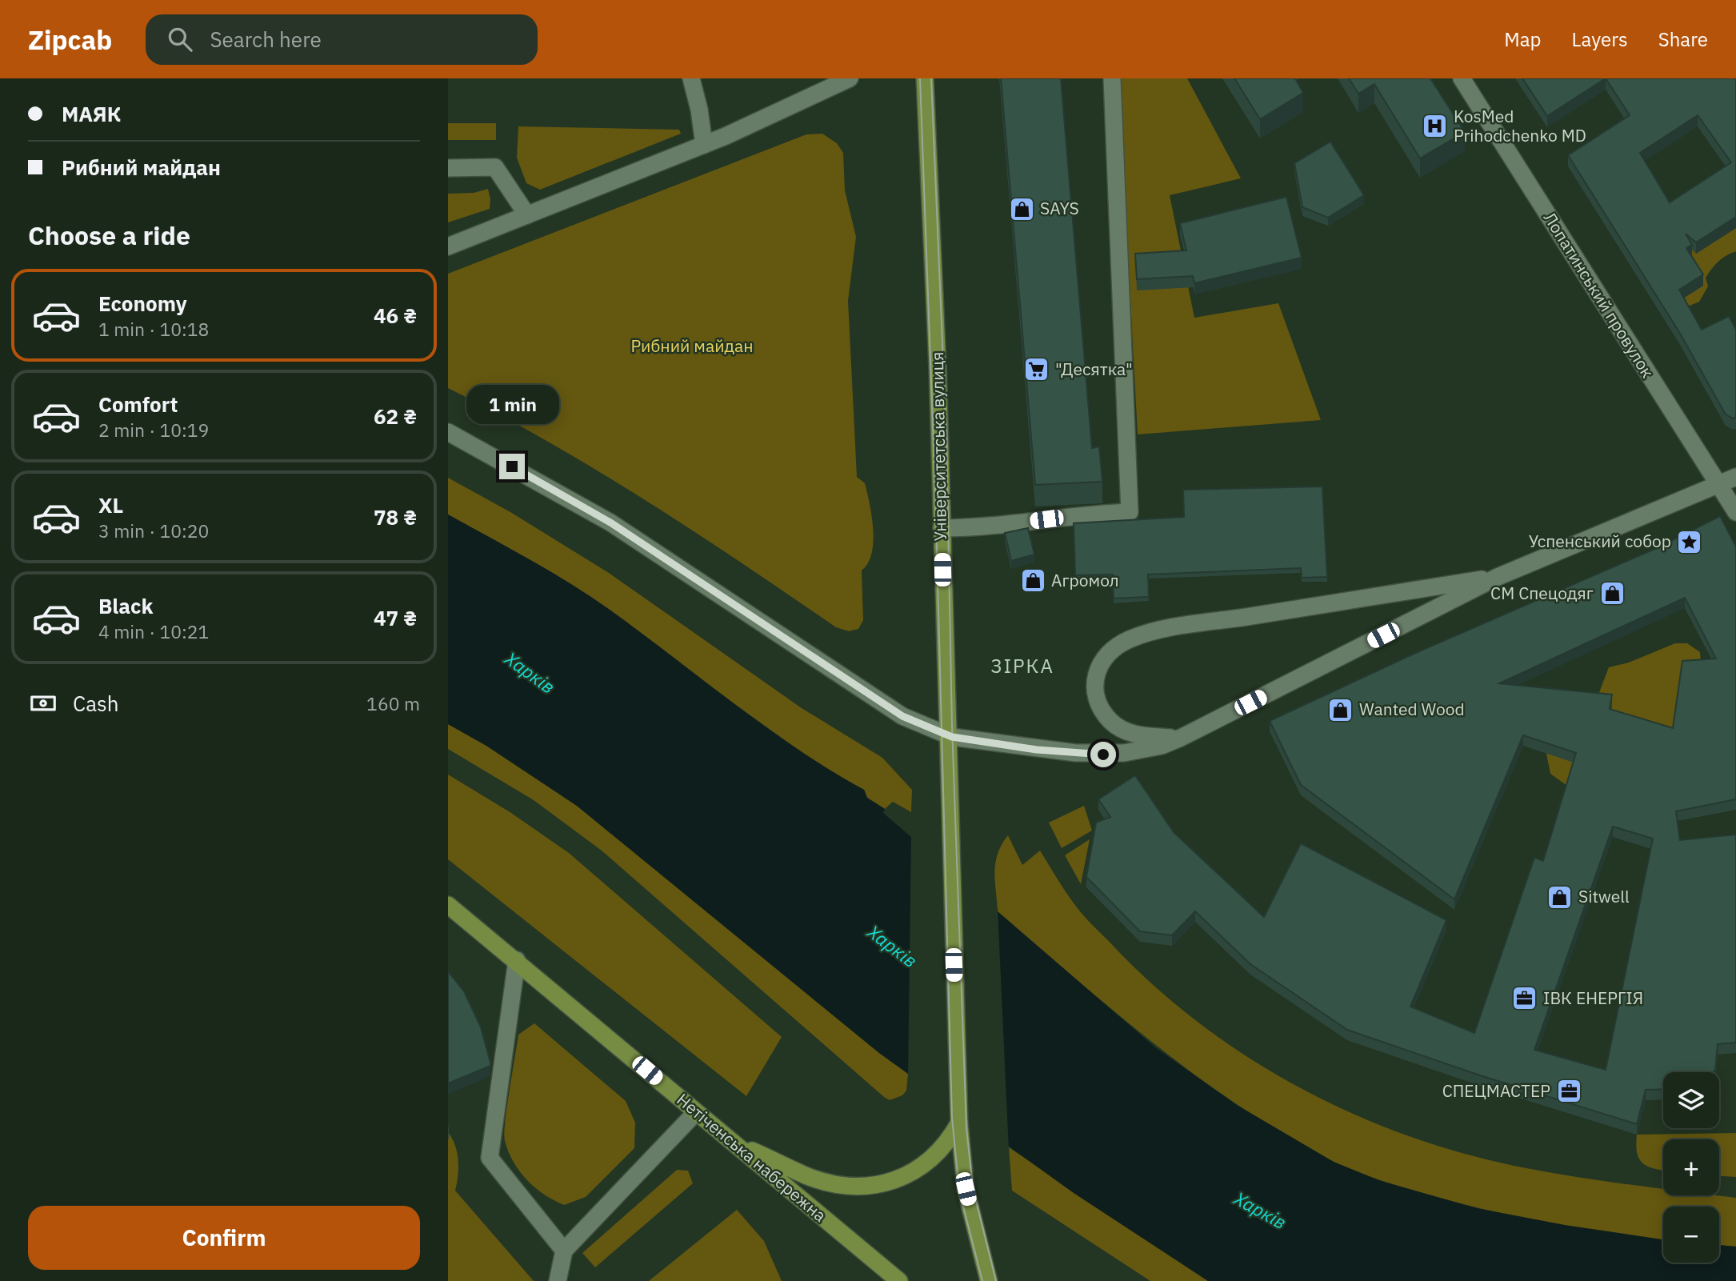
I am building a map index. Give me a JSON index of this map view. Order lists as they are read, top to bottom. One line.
{"streets":{"main road":["Університетська вулиця","Нетіченська набережна"],"street":["Лопатинський провулок"]},"districts":["ЗІРКА"],"water":["Харків"],"parks":["Рибний майдан"],"places":{"hospital":["KosMed Prihodchenko MD"],"shop":["SAYS","Агромол","СМ Спецодяг","Wanted Wood","Sitwell"],"supermarket":["\"Десятка\""],"place":["Успенський собор"],"office":["ІВК ЕНЕРГІЯ","СПЕЦМАСТЕР"]},"page":{"header":"Zipcab","search":"Search here","nav":["Map","Layers","Share"],"banner":["МАЯК","Рибний майдан"],"heading":"Choose a ride","list":[{"name":"Economy","note":"1 min · 10:18","value":"46 ₴"},{"name":"Comfort","note":"2 min · 10:19","value":"62 ₴"},{"name":"XL","note":"3 min · 10:20","value":"78 ₴"},{"name":"Black","note":"4 min · 10:21","value":"47 ₴"}],"bubble":"1 min","pay":["Cash","160 m"],"map_buttons":["+","−"],"buttons":"Confirm"}}
